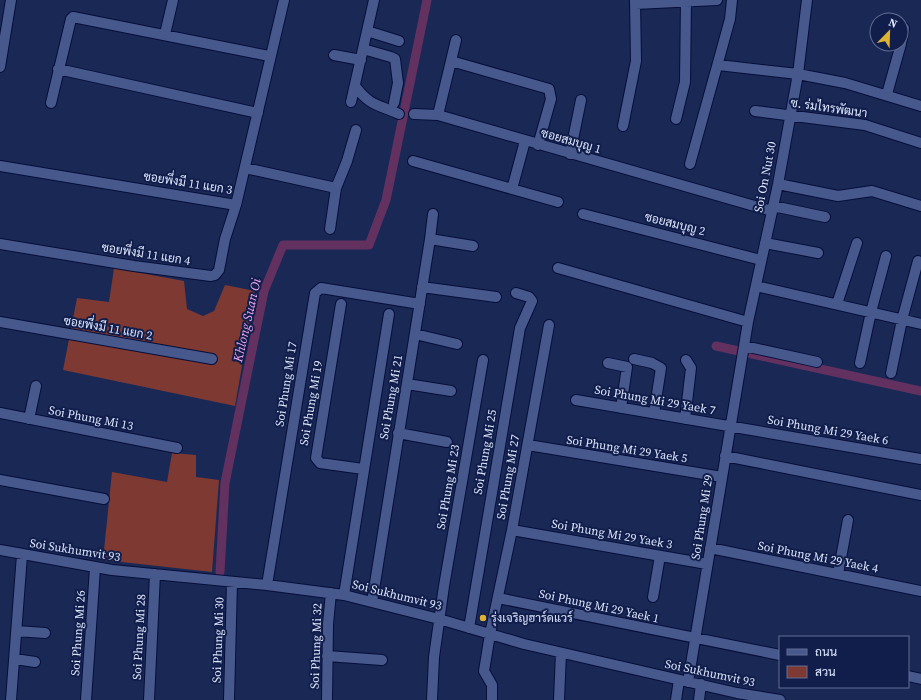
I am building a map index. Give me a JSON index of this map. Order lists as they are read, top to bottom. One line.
{"streets":{"street":["ซ. ร่มไทรพัฒนา","ซอยสมบุญ 1","Soi On Nut 30","ซอยพึ่งมี 11 แยก 3","ซอยสมบุญ 2","ซอยพึ่งมี 11 แยก 4","ซอยพึ่งมี 11 แยก 2","Soi Phung Mi 17","Soi Phung Mi 21","Soi Phung Mi 29 Yaek 7","Soi Phung Mi 19","Soi Phung Mi 13","Soi Phung Mi 29 Yaek 6","Soi Phung Mi 29 Yaek 5","Soi Phung Mi 25","Soi Phung Mi 27","Soi Phung Mi 23","Soi Phung Mi 29","Soi Phung Mi 29 Yaek 3","Soi Sukhumvit 93","Soi Phung Mi 29 Yaek 4","Soi Phung Mi 29 Yaek 1","Soi Phung Mi 26","Soi Phung Mi 28","Soi Phung Mi 30","Soi Phung Mi 32"]},"crossings":[["ซ. ร่มไทรพัฒนา","Soi On Nut 30"],["ซอยสมบุญ 1","Soi On Nut 30"],["Soi On Nut 30","ซอยสมบุญ 2"],["Soi On Nut 30","Soi Phung Mi 29"],["ซอยพึ่งมี 11 แยก 3","ซอยพึ่งมี 11 แยก 4"],["Soi Phung Mi 17","Soi Phung Mi 21"],["Soi Phung Mi 17","Soi Sukhumvit 93"],["Soi Phung Mi 21","Soi Sukhumvit 93"],["Soi Phung Mi 29 Yaek 7","Soi Phung Mi 29 Yaek 6"],["Soi Phung Mi 29 Yaek 7","Soi Phung Mi 29"],["Soi Phung Mi 29 Yaek 6","Soi Phung Mi 29"],["Soi Phung Mi 29 Yaek 5","Soi Phung Mi 27"],["Soi Phung Mi 29 Yaek 5","Soi Phung Mi 29"],["Soi Phung Mi 25","Soi Sukhumvit 93"],["Soi Phung Mi 27","Soi Phung Mi 29 Yaek 3"],["Soi Phung Mi 27","Soi Sukhumvit 93"],["Soi Phung Mi 27","Soi Phung Mi 29 Yaek 1"],["Soi Phung Mi 23","Soi Sukhumvit 93"],["Soi Phung Mi 29","Soi Phung Mi 29 Yaek 3"],["Soi Phung Mi 29","Soi Sukhumvit 93"],["Soi Phung Mi 29","Soi Phung Mi 29 Yaek 4"],["Soi Phung Mi 29","Soi Phung Mi 29 Yaek 1"],["Soi Sukhumvit 93","Soi Phung Mi 26"],["Soi Sukhumvit 93","Soi Phung Mi 28"],["Soi Sukhumvit 93","Soi Phung Mi 30"],["Soi Sukhumvit 93","Soi Phung Mi 32"]],"water":["Khlong Suan Oi"],"places":["รุ่งเจริญฮาร์ดแวร์"],"legend":["ถนน","สวน"],"north":"top right"}
